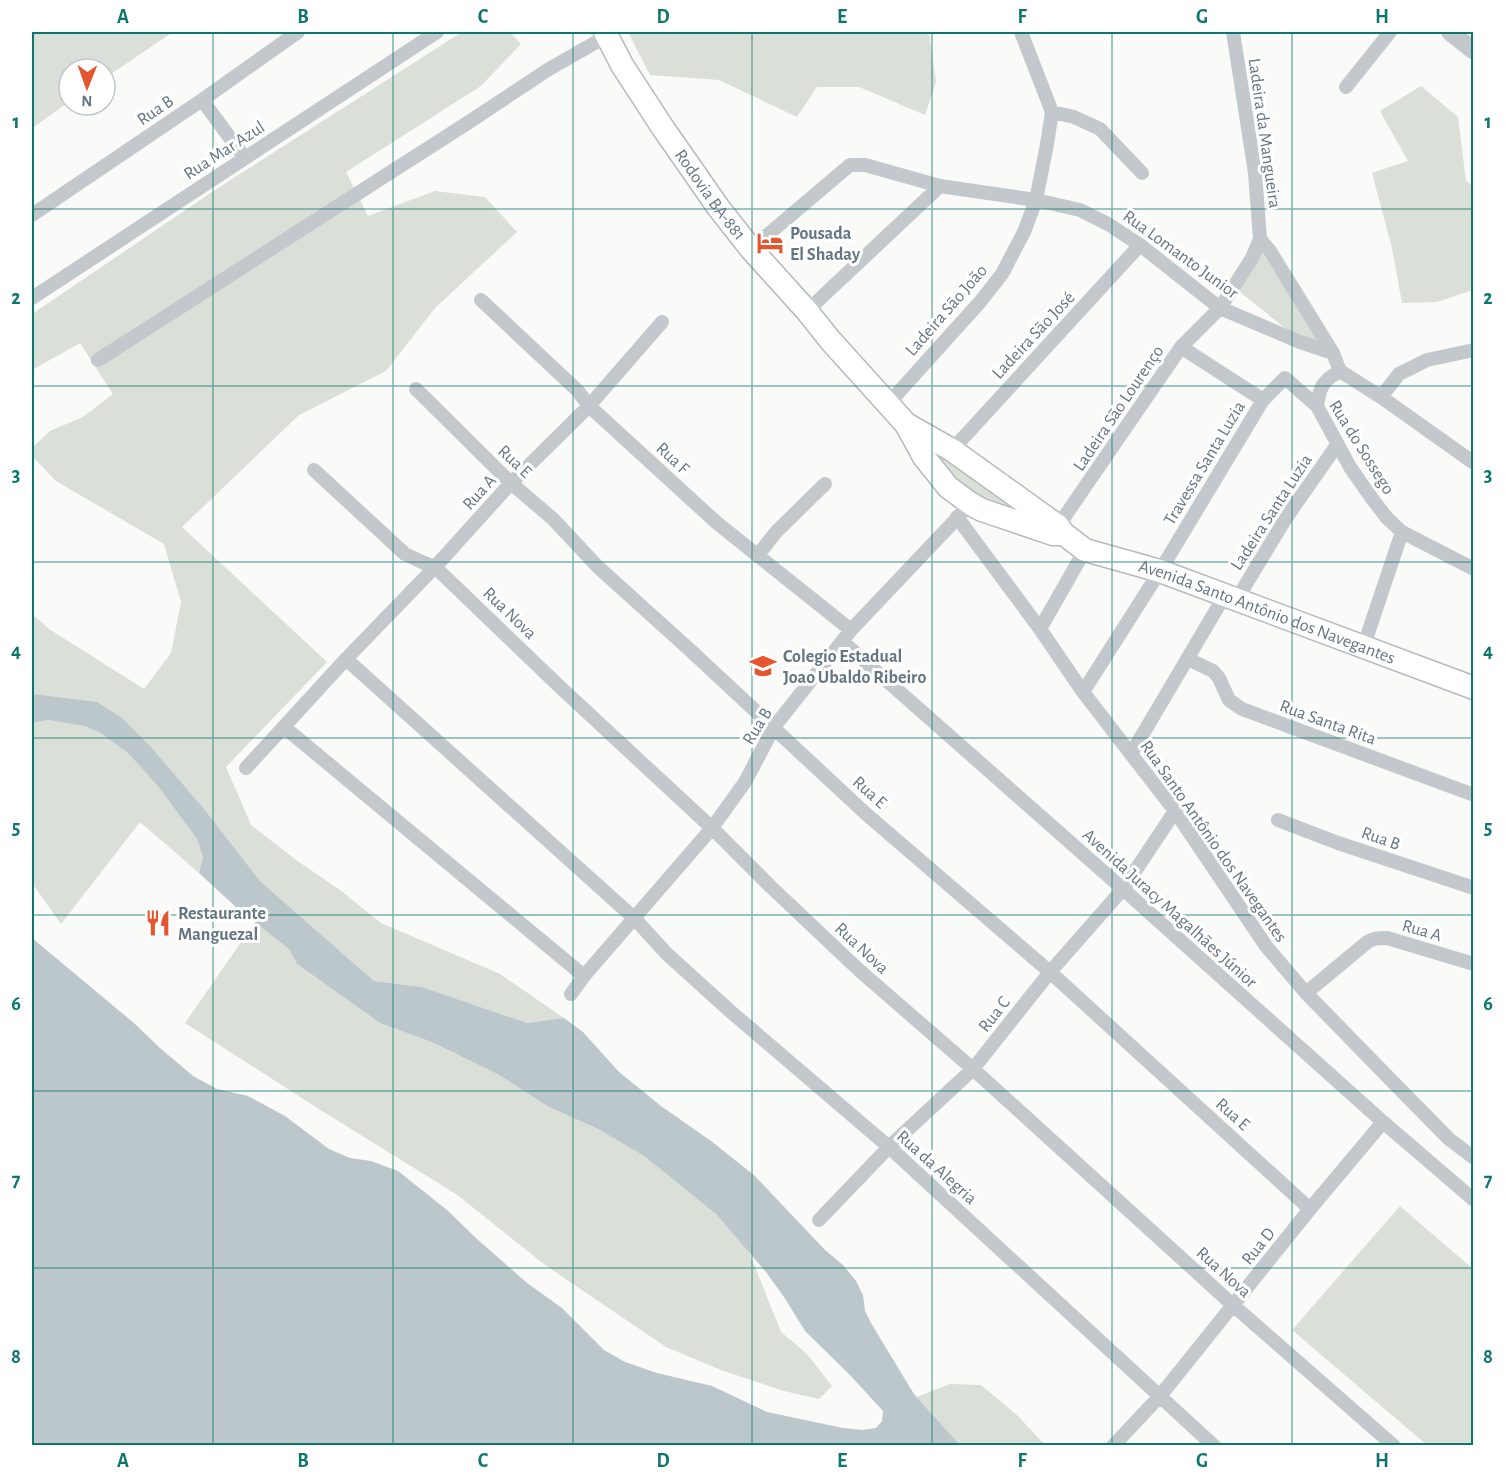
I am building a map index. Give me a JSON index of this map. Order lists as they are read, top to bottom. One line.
{"streets":{"main road":["Rodovia BA-881","Avenida Santo Antônio dos Navegantes"],"street":["Rua B","Ladeira da Mangueira","Rua Mar Azul","Rua Lomanto Junior","Ladeira São João","Ladeira São José","Ladeira São Lourenço","Rua do Sossego","Rua F","Rua E","Travessa Santa Luzia","Rua A","Ladeira Santa Luzia","Rua Nova","Rua Santa Rita","Rua Santo Antônio dos Navegantes","Avenida Juracy Magalhães Júnior","Rua C","Rua da Alegria","Rua D"]},"crossings":[["Rua B","Rua F"],["Rua B","Rua E"],["Rua B","Rua Nova"],["Rua B","Avenida Santo Antônio dos Navegantes"],["Rua B","Rua Santo Antônio dos Navegantes"],["Rua B","Avenida Juracy Magalhães Júnior"],["Rua B","Rua da Alegria"],["Ladeira da Mangueira","Ladeira São Lourenço"],["Rodovia BA-881","Rua Lomanto Junior"],["Rodovia BA-881","Ladeira São João"],["Rodovia BA-881","Avenida Santo Antônio dos Navegantes"],["Rua Lomanto Junior","Ladeira São João"],["Rua Lomanto Junior","Ladeira São José"],["Rua Lomanto Junior","Ladeira São Lourenço"],["Ladeira São José","Avenida Santo Antônio dos Navegantes"],["Ladeira São Lourenço","Avenida Santo Antônio dos Navegantes"],["Rua do Sossego","Travessa Santa Luzia"],["Rua do Sossego","Ladeira Santa Luzia"],["Rua F","Rua A"],["Rua E","Rua A"],["Rua E","Rua C"],["Rua E","Rua D"],["Travessa Santa Luzia","Avenida Santo Antônio dos Navegantes"],["Travessa Santa Luzia","Rua Santo Antônio dos Navegantes"],["Rua A","Rua Nova"],["Rua A","Rua Santo Antônio dos Navegantes"],["Ladeira Santa Luzia","Avenida Santo Antônio dos Navegantes"],["Ladeira Santa Luzia","Rua Santa Rita"],["Ladeira Santa Luzia","Rua Santo Antônio dos Navegantes"],["Rua Nova","Rua C"],["Rua Nova","Rua D"],["Avenida Santo Antônio dos Navegantes","Rua Santo Antônio dos Navegantes"],["Rua Santo Antônio dos Navegantes","Rua C"],["Avenida Juracy Magalhães Júnior","Rua C"],["Avenida Juracy Magalhães Júnior","Rua D"],["Rua C","Rua da Alegria"],["Rua da Alegria","Rua D"]],"places":{"hotel":["Pousada El Shaday"],"school or university":["Colegio Estadual Joao Ubaldo Ribeiro"],"restaurant":["Restaurante Manguezal"]},"north":"bottom","grid":{"columns":["A","B","C","D","E","F","G","H"],"rows":["1","2","3","4","5","6","7","8"]}}
